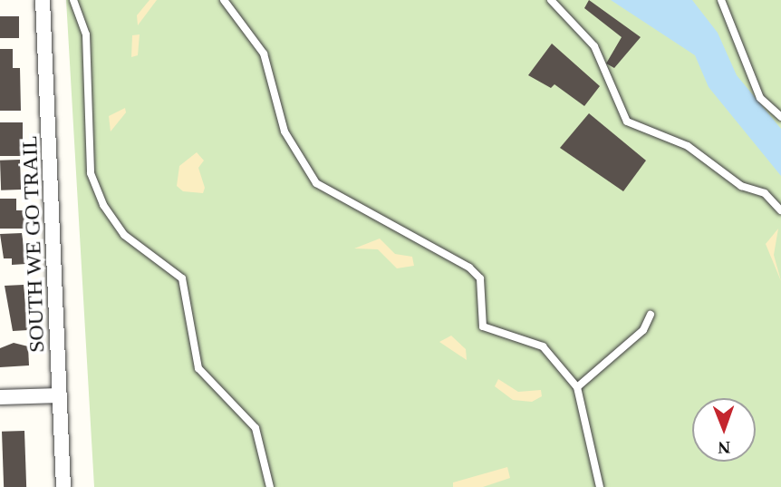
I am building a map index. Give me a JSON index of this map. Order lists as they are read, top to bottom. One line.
{"streets":{"street":["SOUTH WE GO TRAIL"]},"north":"bottom"}
